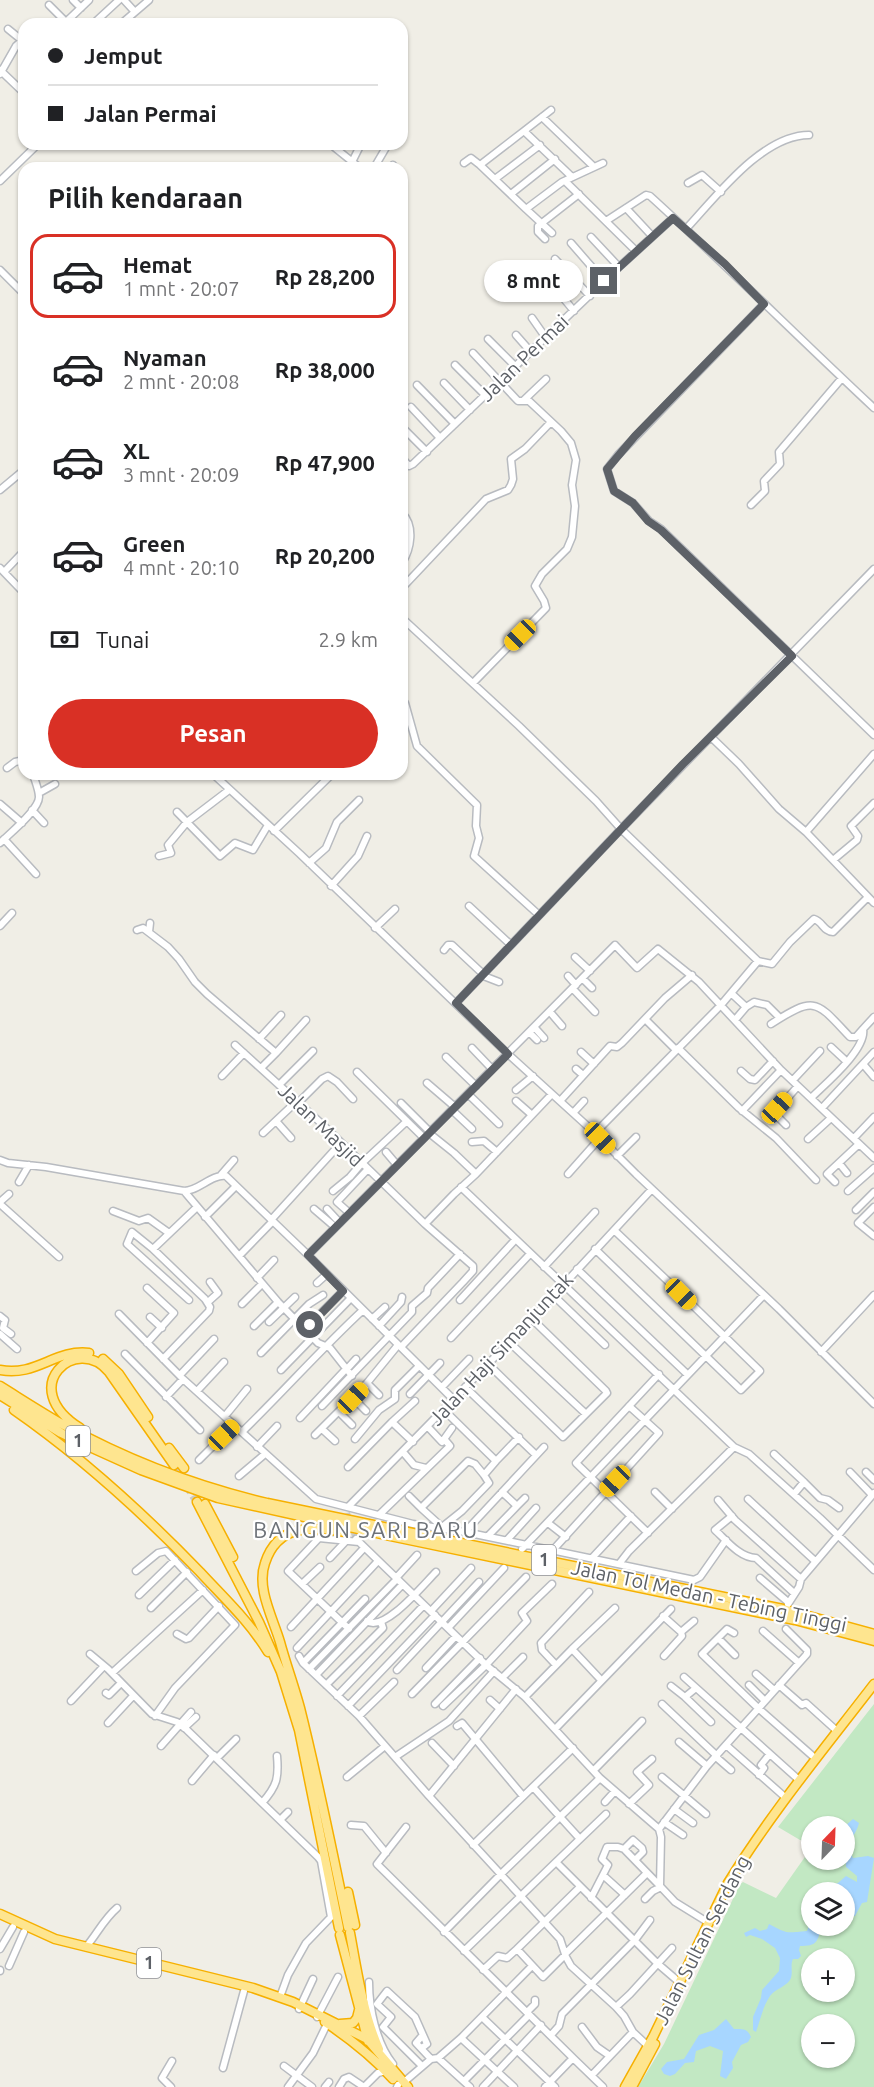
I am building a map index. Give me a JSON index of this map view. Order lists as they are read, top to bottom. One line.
{"streets":{"highway":["1","Jalan Tol Medan - Tebing Tinggi","Jalan Sultan Serdang"],"street":["Jalan Permai","Jalan Masjid","Jalan Haji Simanjuntak"]},"districts":["BANGUN SARI BARU"],"north":"top right","page":{"banner":["Jemput","Jalan Permai"],"heading":"Pilih kendaraan","list":[{"name":"Hemat","note":"1 mnt · 20:07","value":"Rp 28,200"},{"name":"Nyaman","note":"2 mnt · 20:08","value":"Rp 38,000"},{"name":"XL","note":"3 mnt · 20:09","value":"Rp 47,900"},{"name":"Green","note":"4 mnt · 20:10","value":"Rp 20,200"}],"bubble":"8 mnt","pay":["Tunai","2.9 km"],"buttons":"Pesan","map_buttons":["+","−"]}}
